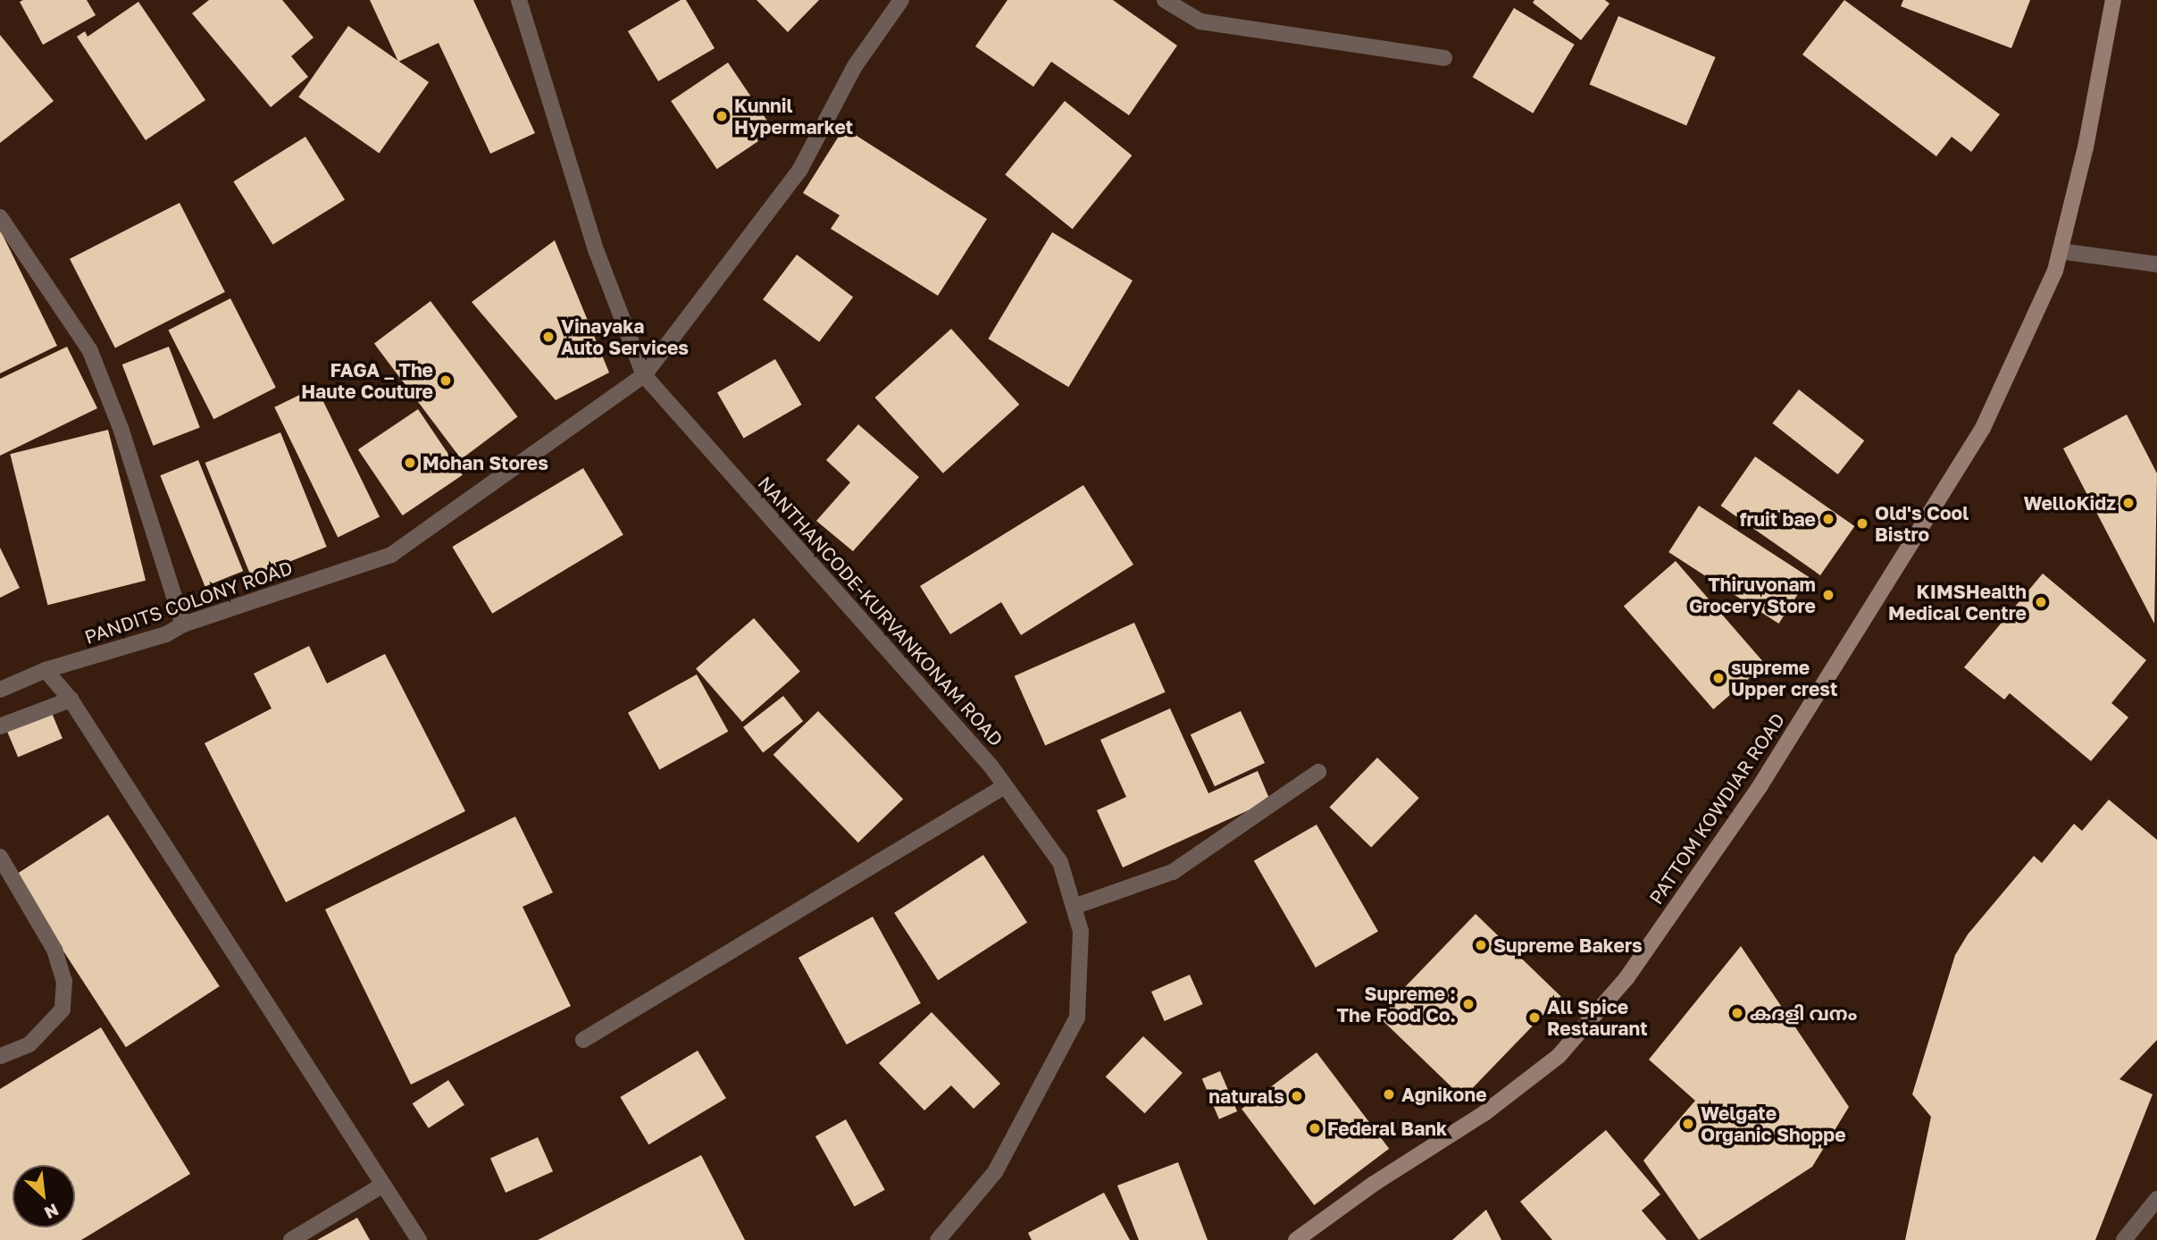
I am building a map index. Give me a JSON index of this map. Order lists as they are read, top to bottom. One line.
{"streets":{"main road":["PATTOM KOWDIAR ROAD"],"street":["PANDITS COLONY ROAD","NANTHANCODE-KURVANKONAM ROAD"]},"crossings":[["PANDITS COLONY ROAD","NANTHANCODE-KURVANKONAM ROAD"]],"places":["Kunnil Hypermarket","Vinayaka Auto Services","FAGA _ The Haute Couture","Mohan Stores","WelloKidz","fruit bae","Old's Cool Bistro","Thiruvonam Grocery Store","KIMSHealth Medical Centre","supreme Upper crest","Supreme Bakers","Supreme : The Food Co.","കദളി വനം","All Spice Restaurant","Agnikone","naturals","Welgate Organic Shoppe","Federal Bank"],"north":"bottom right"}
